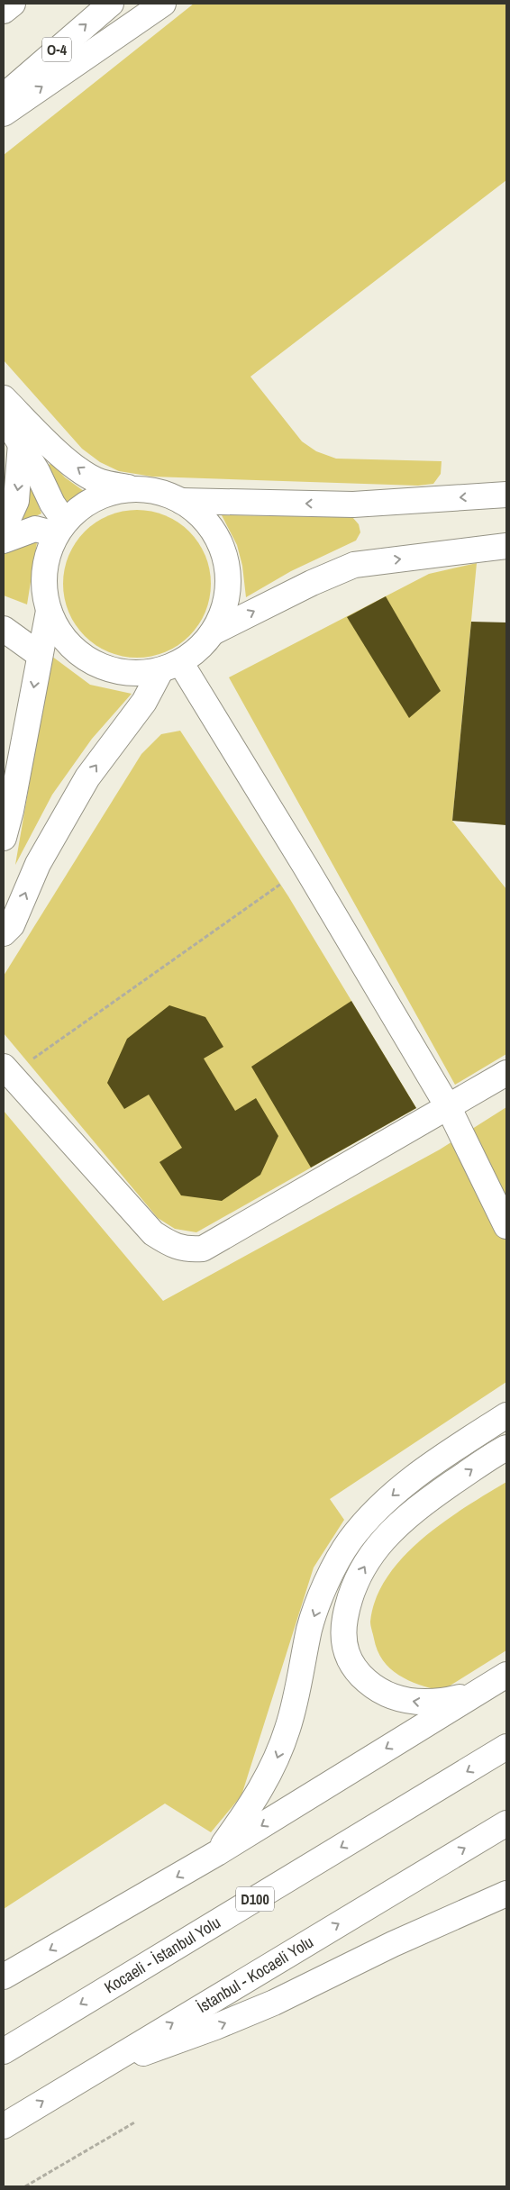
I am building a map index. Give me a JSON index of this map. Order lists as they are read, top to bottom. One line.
{"streets":{"main road":["O-4","D100","Kocaeli - İstanbul Yolu","İstanbul - Kocaeli Yolu"]}}
